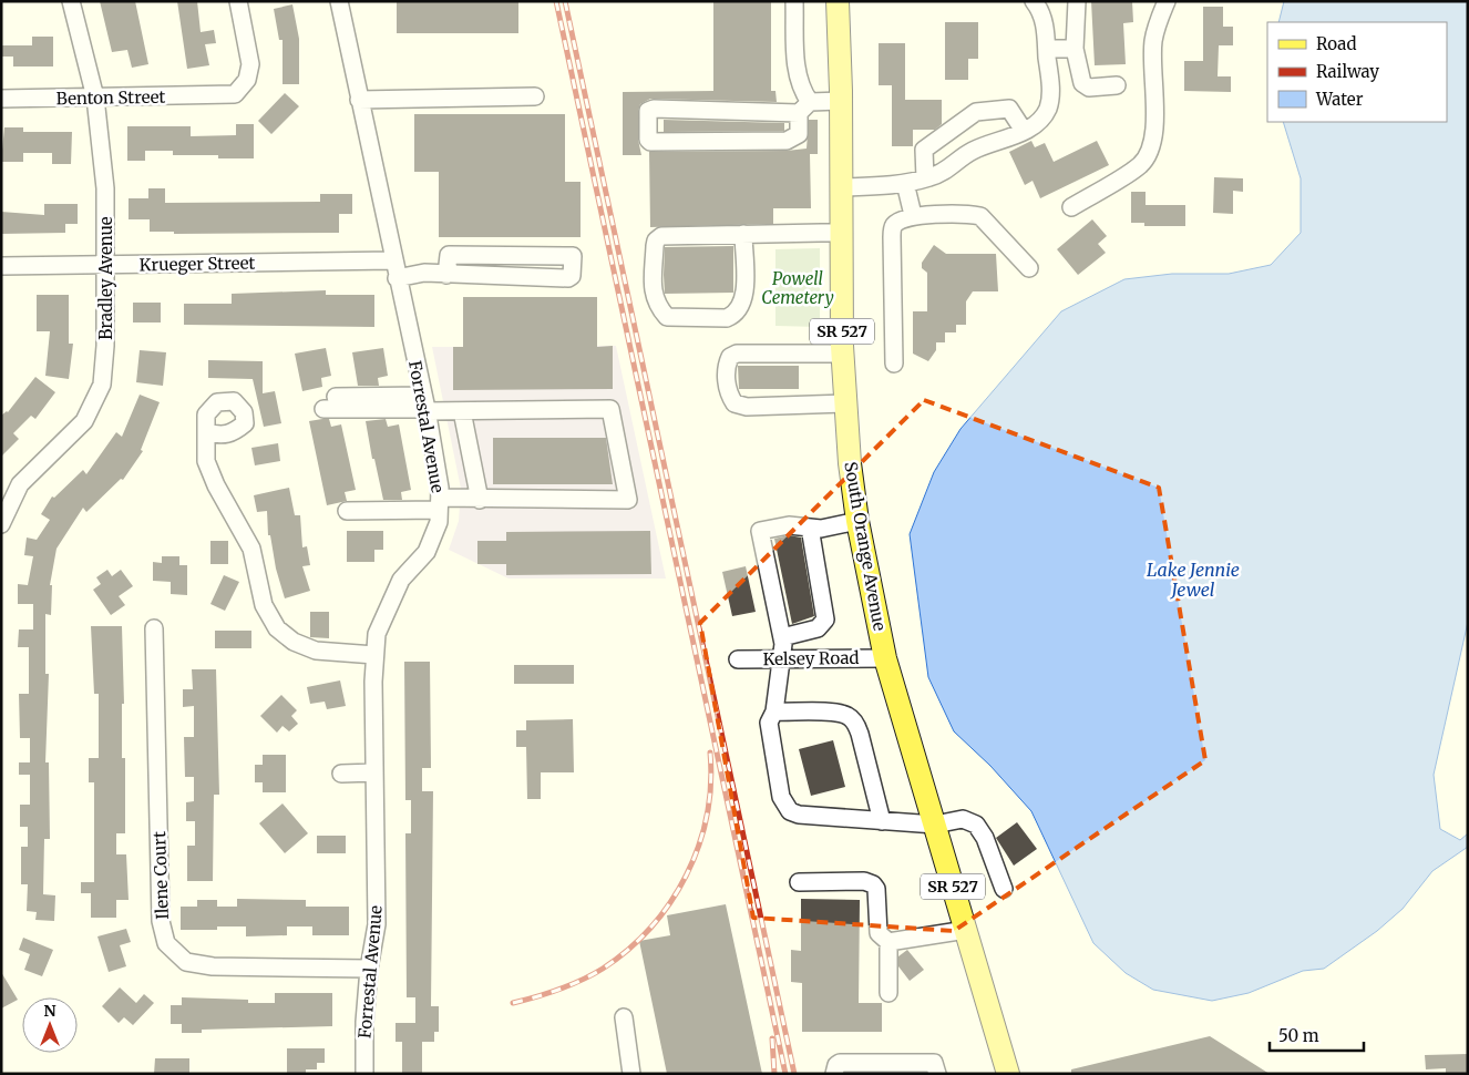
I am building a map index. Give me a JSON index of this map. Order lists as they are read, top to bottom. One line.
{"streets":{"main road":["SR 527","South Orange Avenue"],"street":["Benton Street","Krueger Street","Bradley Avenue","Forrestal Avenue","Kelsey Road","Ilene Court"]},"crossings":[["Benton Street","Bradley Avenue"],["Krueger Street","Bradley Avenue"],["Krueger Street","Forrestal Avenue"],["Forrestal Avenue","Ilene Court"],["South Orange Avenue","Kelsey Road"]],"water":["Lake Jennie Jewel"],"parks":["Powell Cemetery"],"legend":["Road","Railway","Water"],"scale_bar":"50 m","north":"top"}
